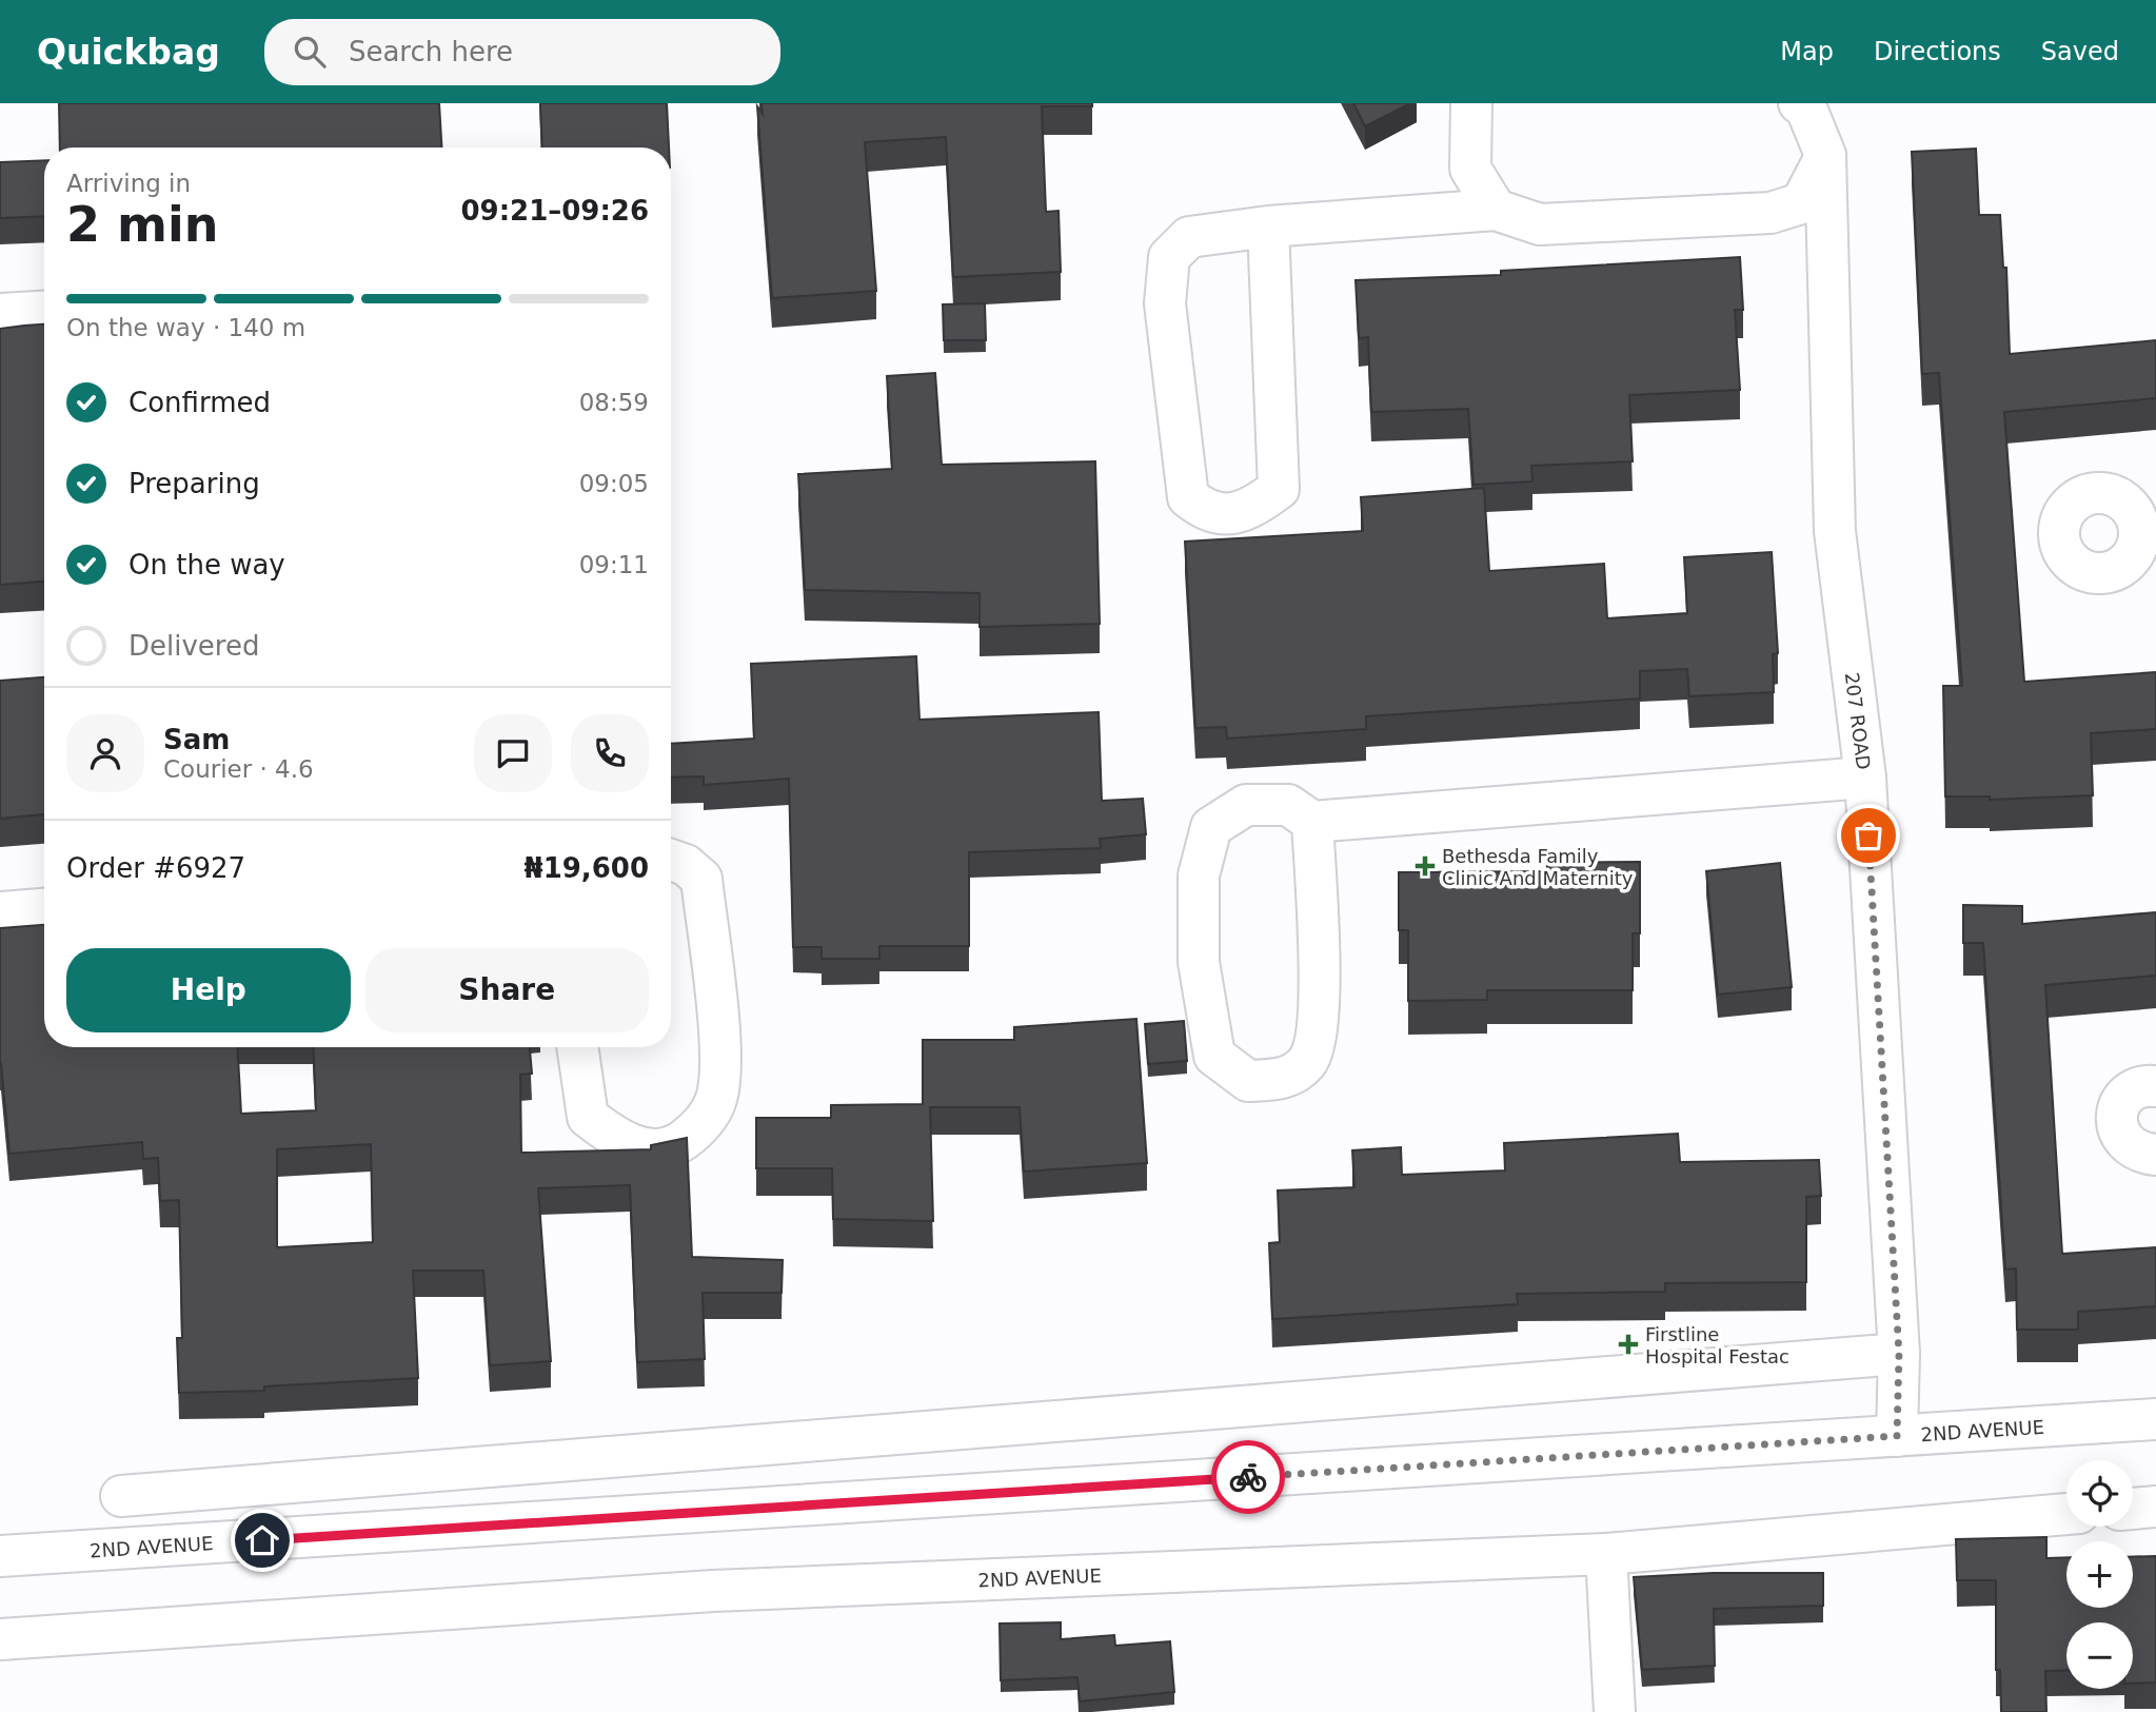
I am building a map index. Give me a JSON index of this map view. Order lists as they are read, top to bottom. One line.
{"streets":{"street":["207 ROAD","2ND AVENUE"]},"crossings":[["207 ROAD","2ND AVENUE"]],"places":{"health":["Bethesda Family Clinic And Maternity","Firstline Hospital Festac"]},"page":{"header":"Quickbag","search":"Search here","nav":["Map","Directions","Saved"],"heading":["2 min","Arriving in","09:21–09:26"],"panel":["Sam","Courier · 4.6","Order #6927","₦19,600"],"bar":"On the way · 140 m","list":[["Confirmed","08:59"],["Preparing","09:05"],["On the way","09:11"],"Delivered"],"buttons":["Help","Share"],"map_buttons":["+","−"]}}
